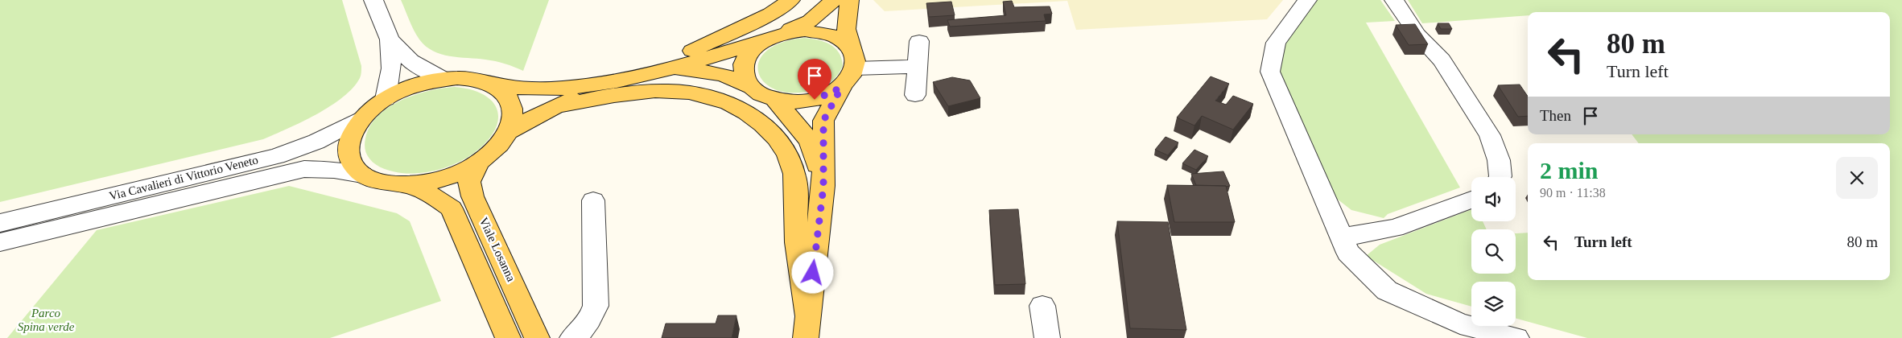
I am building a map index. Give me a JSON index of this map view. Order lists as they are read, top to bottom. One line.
{"streets":{"main road":["Via Cavalieri di Vittorio Veneto","Viale Losanna"]},"crossings":[["Via Cavalieri di Vittorio Veneto","Viale Losanna"]],"parks":["Parco Spina verde"],"page":{"turn":["80 m","Turn left"],"then":"Then","heading":["2 min","90 m · 11:38"],"list":[{"name":"Turn left","value":"80 m"}]}}
